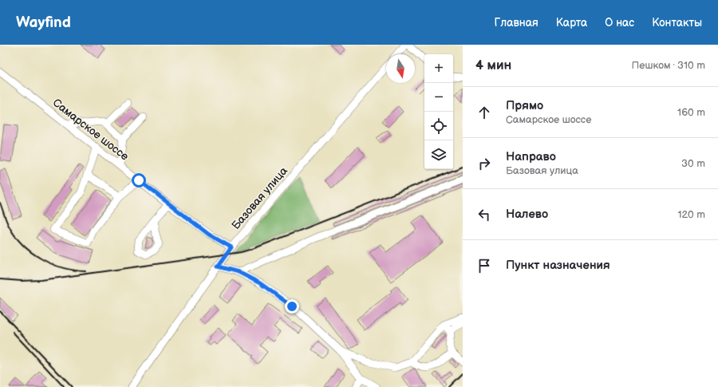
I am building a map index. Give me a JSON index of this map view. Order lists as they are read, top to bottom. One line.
{"streets":{"street":["Самарское шоссе","Базовая улица"]},"crossings":[["Самарское шоссе","Базовая улица"]],"north":"bottom","page":{"header":"Wayfind","nav":["Главная","Карта","О нас","Контакты"],"heading":["4 мин","Пешком · 310 m"],"map_buttons":["+","−"],"list":[["Прямо","Самарское шоссе","160 m"],["Направо","Базовая улица","30 m"],["Налево","120 m"],"Пункт назначения"]}}
